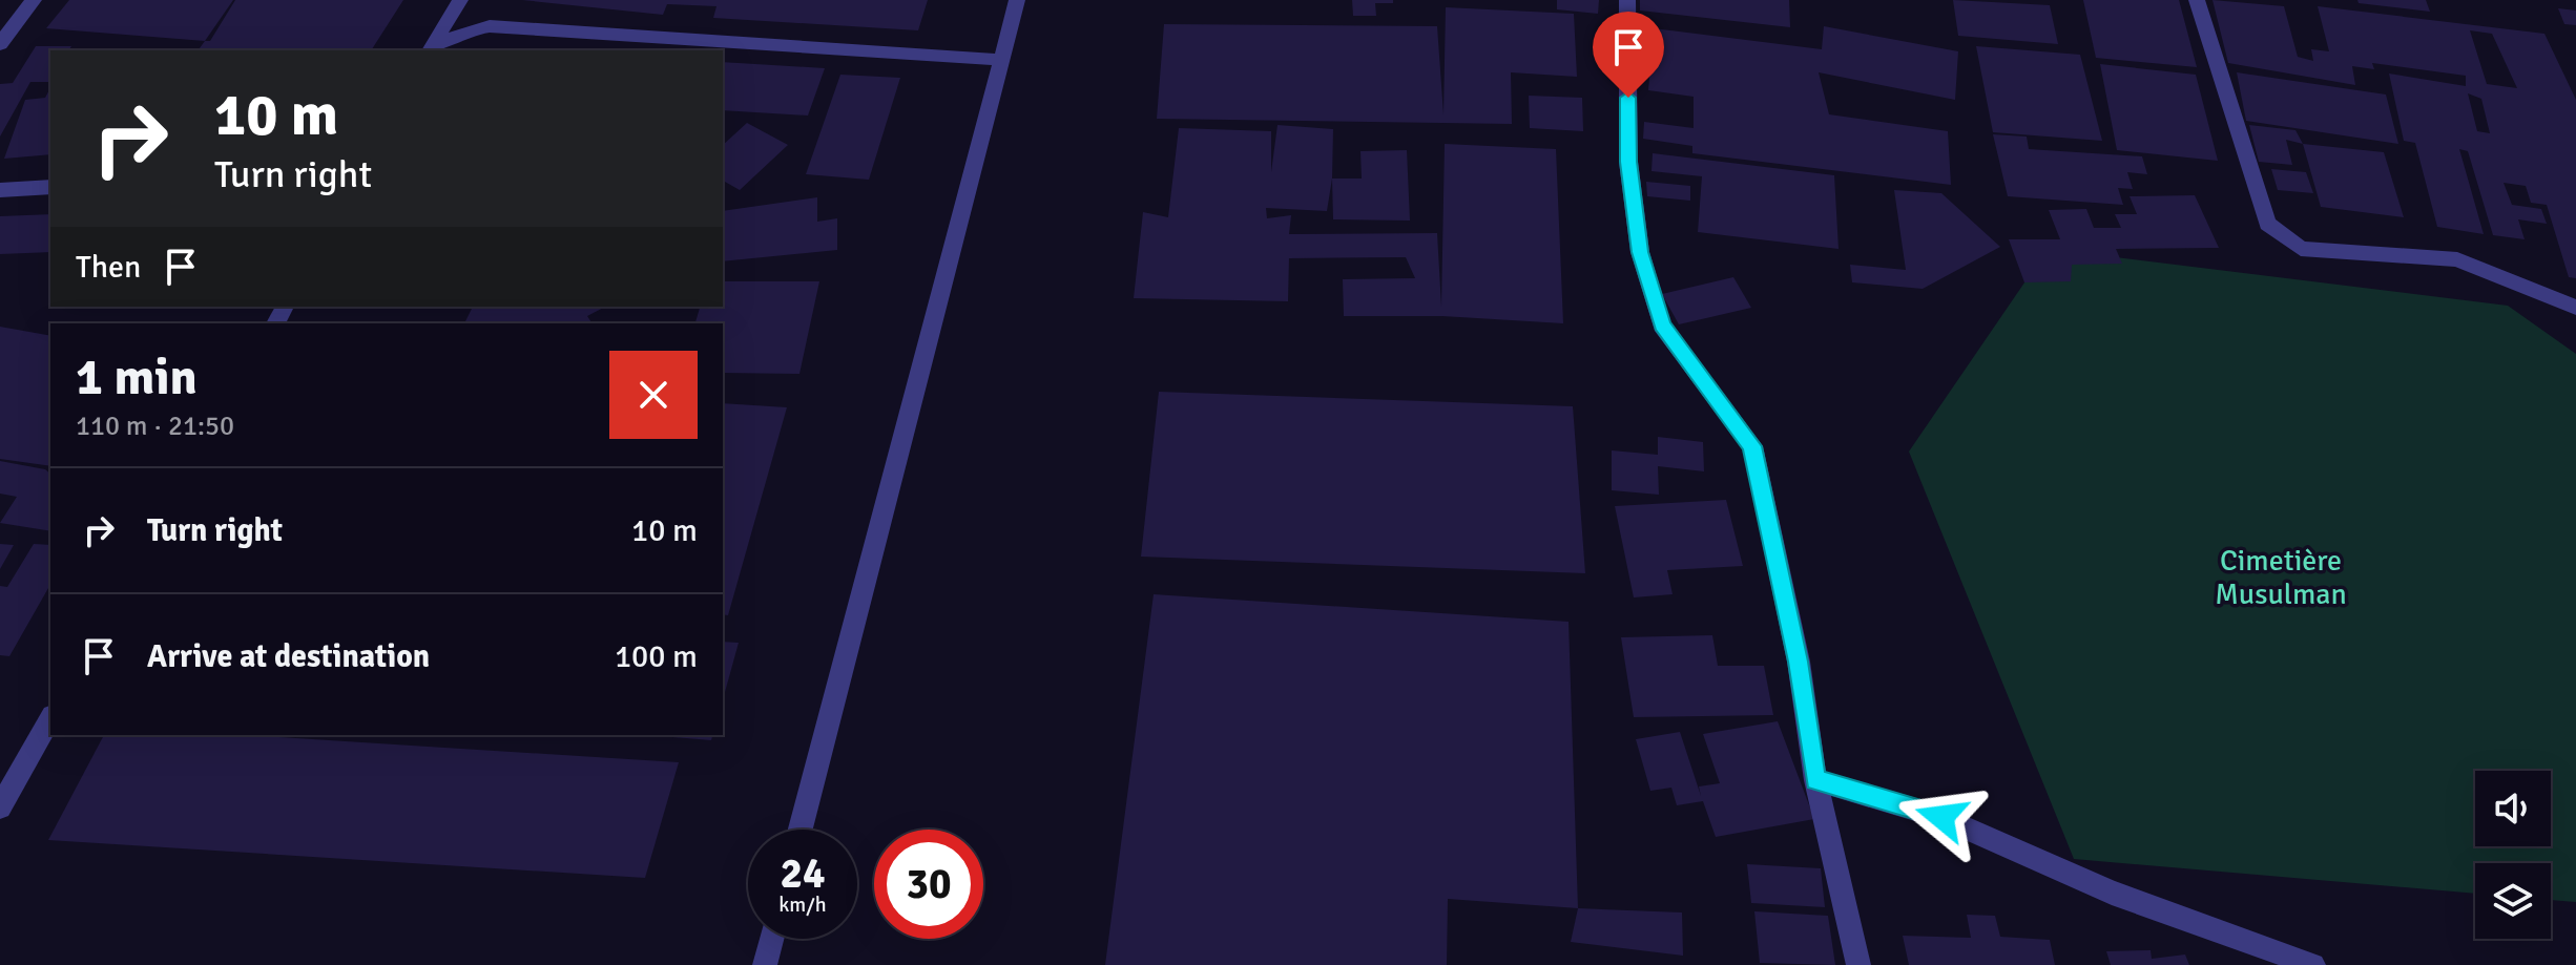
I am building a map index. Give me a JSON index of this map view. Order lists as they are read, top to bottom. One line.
{"parks":["Cimetière Musulman"],"page":{"turn":["10 m","Turn right"],"then":"Then","heading":["1 min","110 m · 21:50"],"list":[{"name":"Turn right","value":"10 m"},{"name":"Arrive at destination","value":"100 m"}],"speed":"24 km/h","limit":"30"}}
